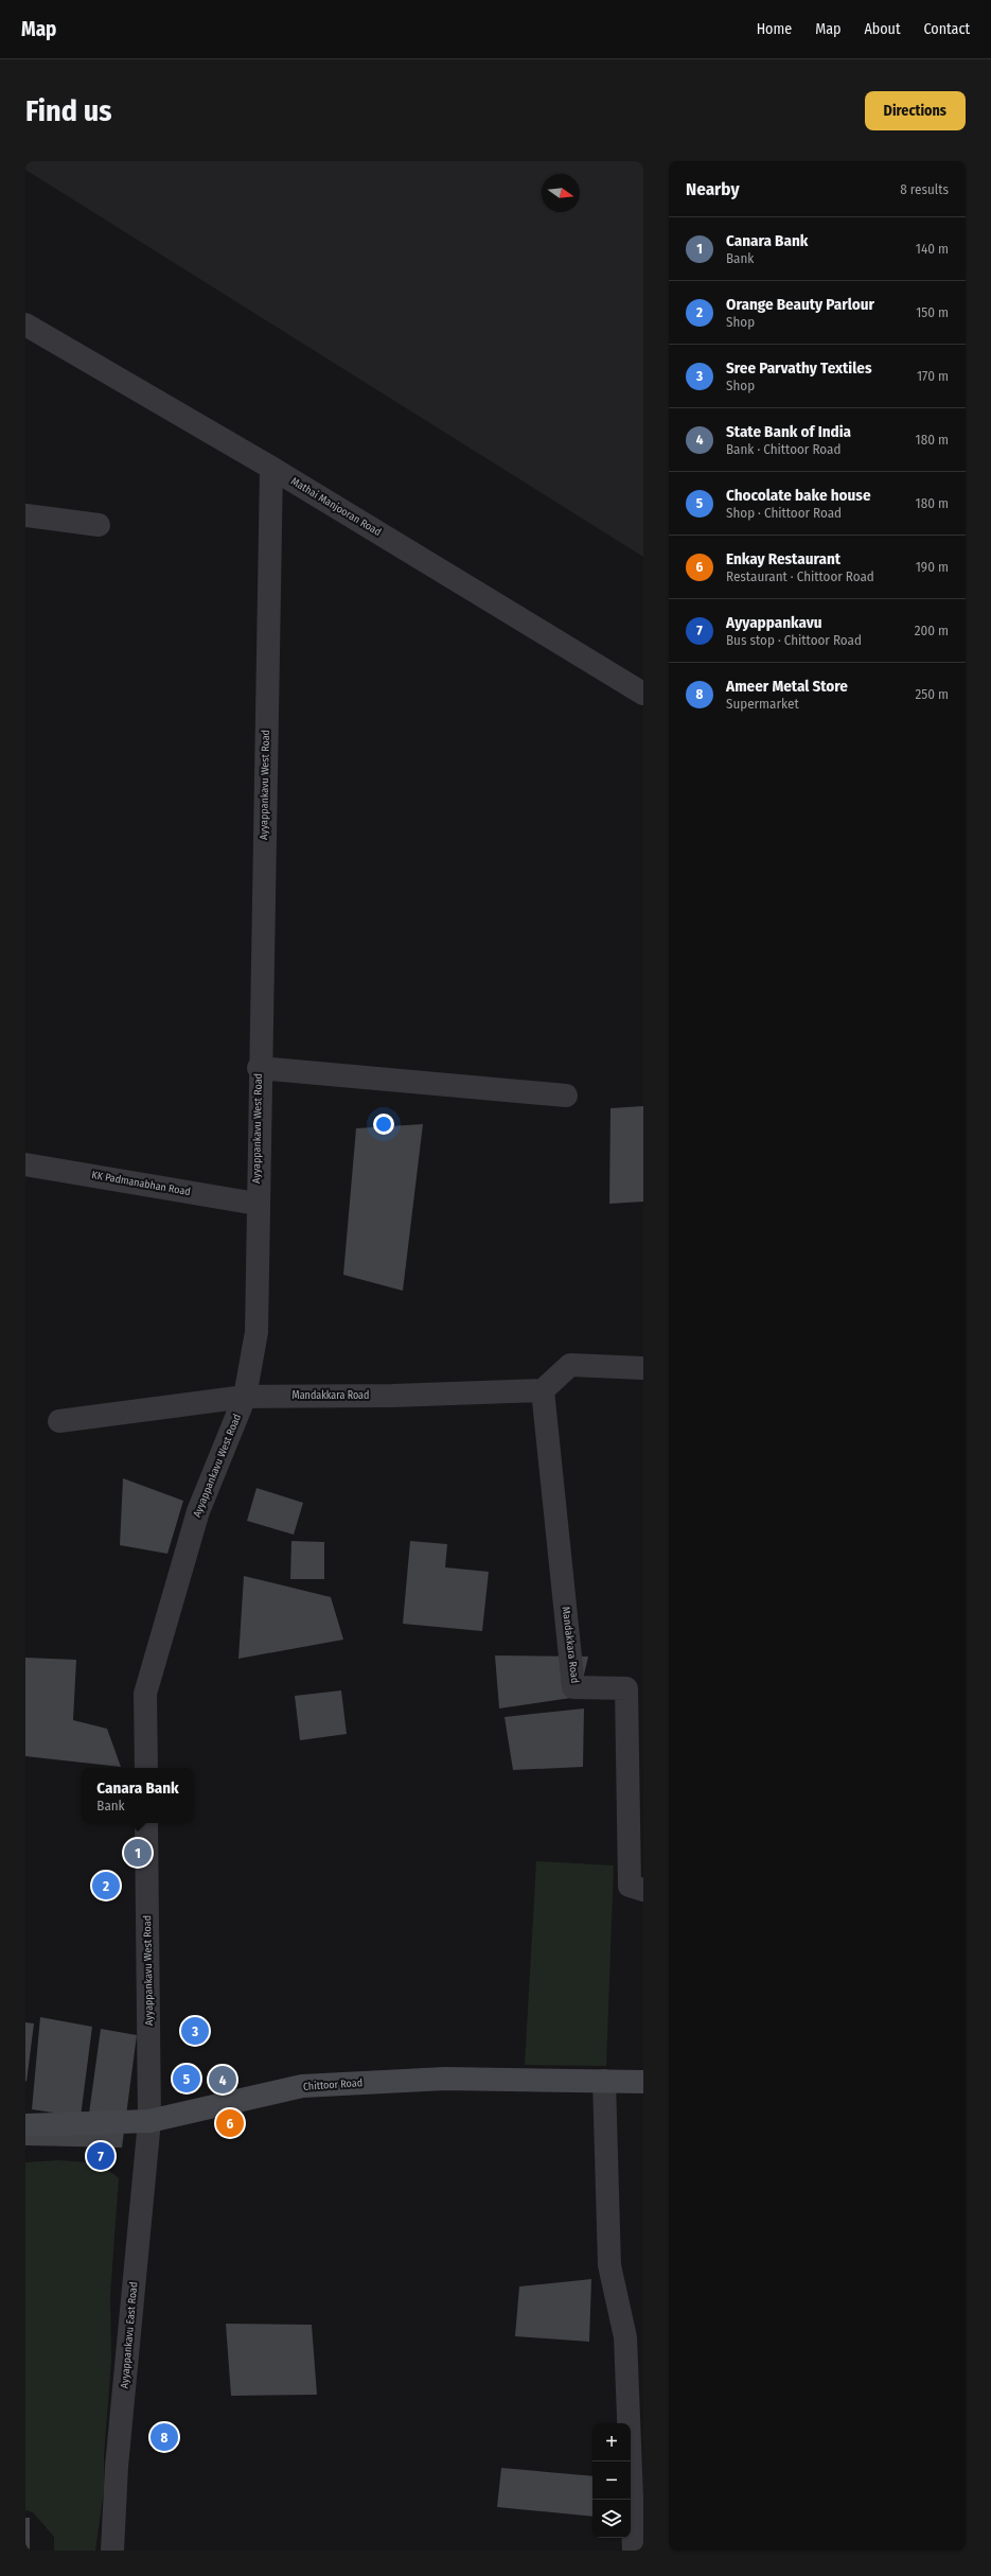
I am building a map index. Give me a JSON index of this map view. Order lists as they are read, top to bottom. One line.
{"streets":{"main road":["Chittoor Road"],"street":["Mathai Manjooran Road","Ayyappankavu West Road","KK Padmanabhan Road","Mandakkara Road","Ayyappankavu East Road"]},"crossings":[["Mathai Manjooran Road","Ayyappankavu West Road"],["Ayyappankavu West Road","KK Padmanabhan Road"],["Ayyappankavu West Road","Mandakkara Road"],["Ayyappankavu West Road","Chittoor Road"],["Ayyappankavu West Road","Ayyappankavu East Road"],["Chittoor Road","Ayyappankavu East Road"]],"north":"right","page":{"header":"Map","nav":["Home","Map","About","Contact"],"buttons":"Directions","title":"Find us","heading":["Nearby","8 results"],"list":[{"mark":"1","name":"Canara Bank","note":"Bank","value":"140 m"},{"mark":"2","name":"Orange Beauty Parlour","note":"Shop","value":"150 m"},{"mark":"3","name":"Sree Parvathy Textiles","note":"Shop","value":"170 m"},{"mark":"4","name":"State Bank of India","note":"Bank · Chittoor Road","value":"180 m"},{"mark":"5","name":"Chocolate bake house","note":"Shop · Chittoor Road","value":"180 m"},{"mark":"6","name":"Enkay Restaurant","note":"Restaurant · Chittoor Road","value":"190 m"},{"mark":"7","name":"Ayyappankavu","note":"Bus stop · Chittoor Road","value":"200 m"},{"mark":"8","name":"Ameer Metal Store","note":"Supermarket","value":"250 m"}],"popup":["Canara Bank","Bank"],"pins":["1","2","3","5","4","6","7","8"],"map_buttons":["+","−"]}}
